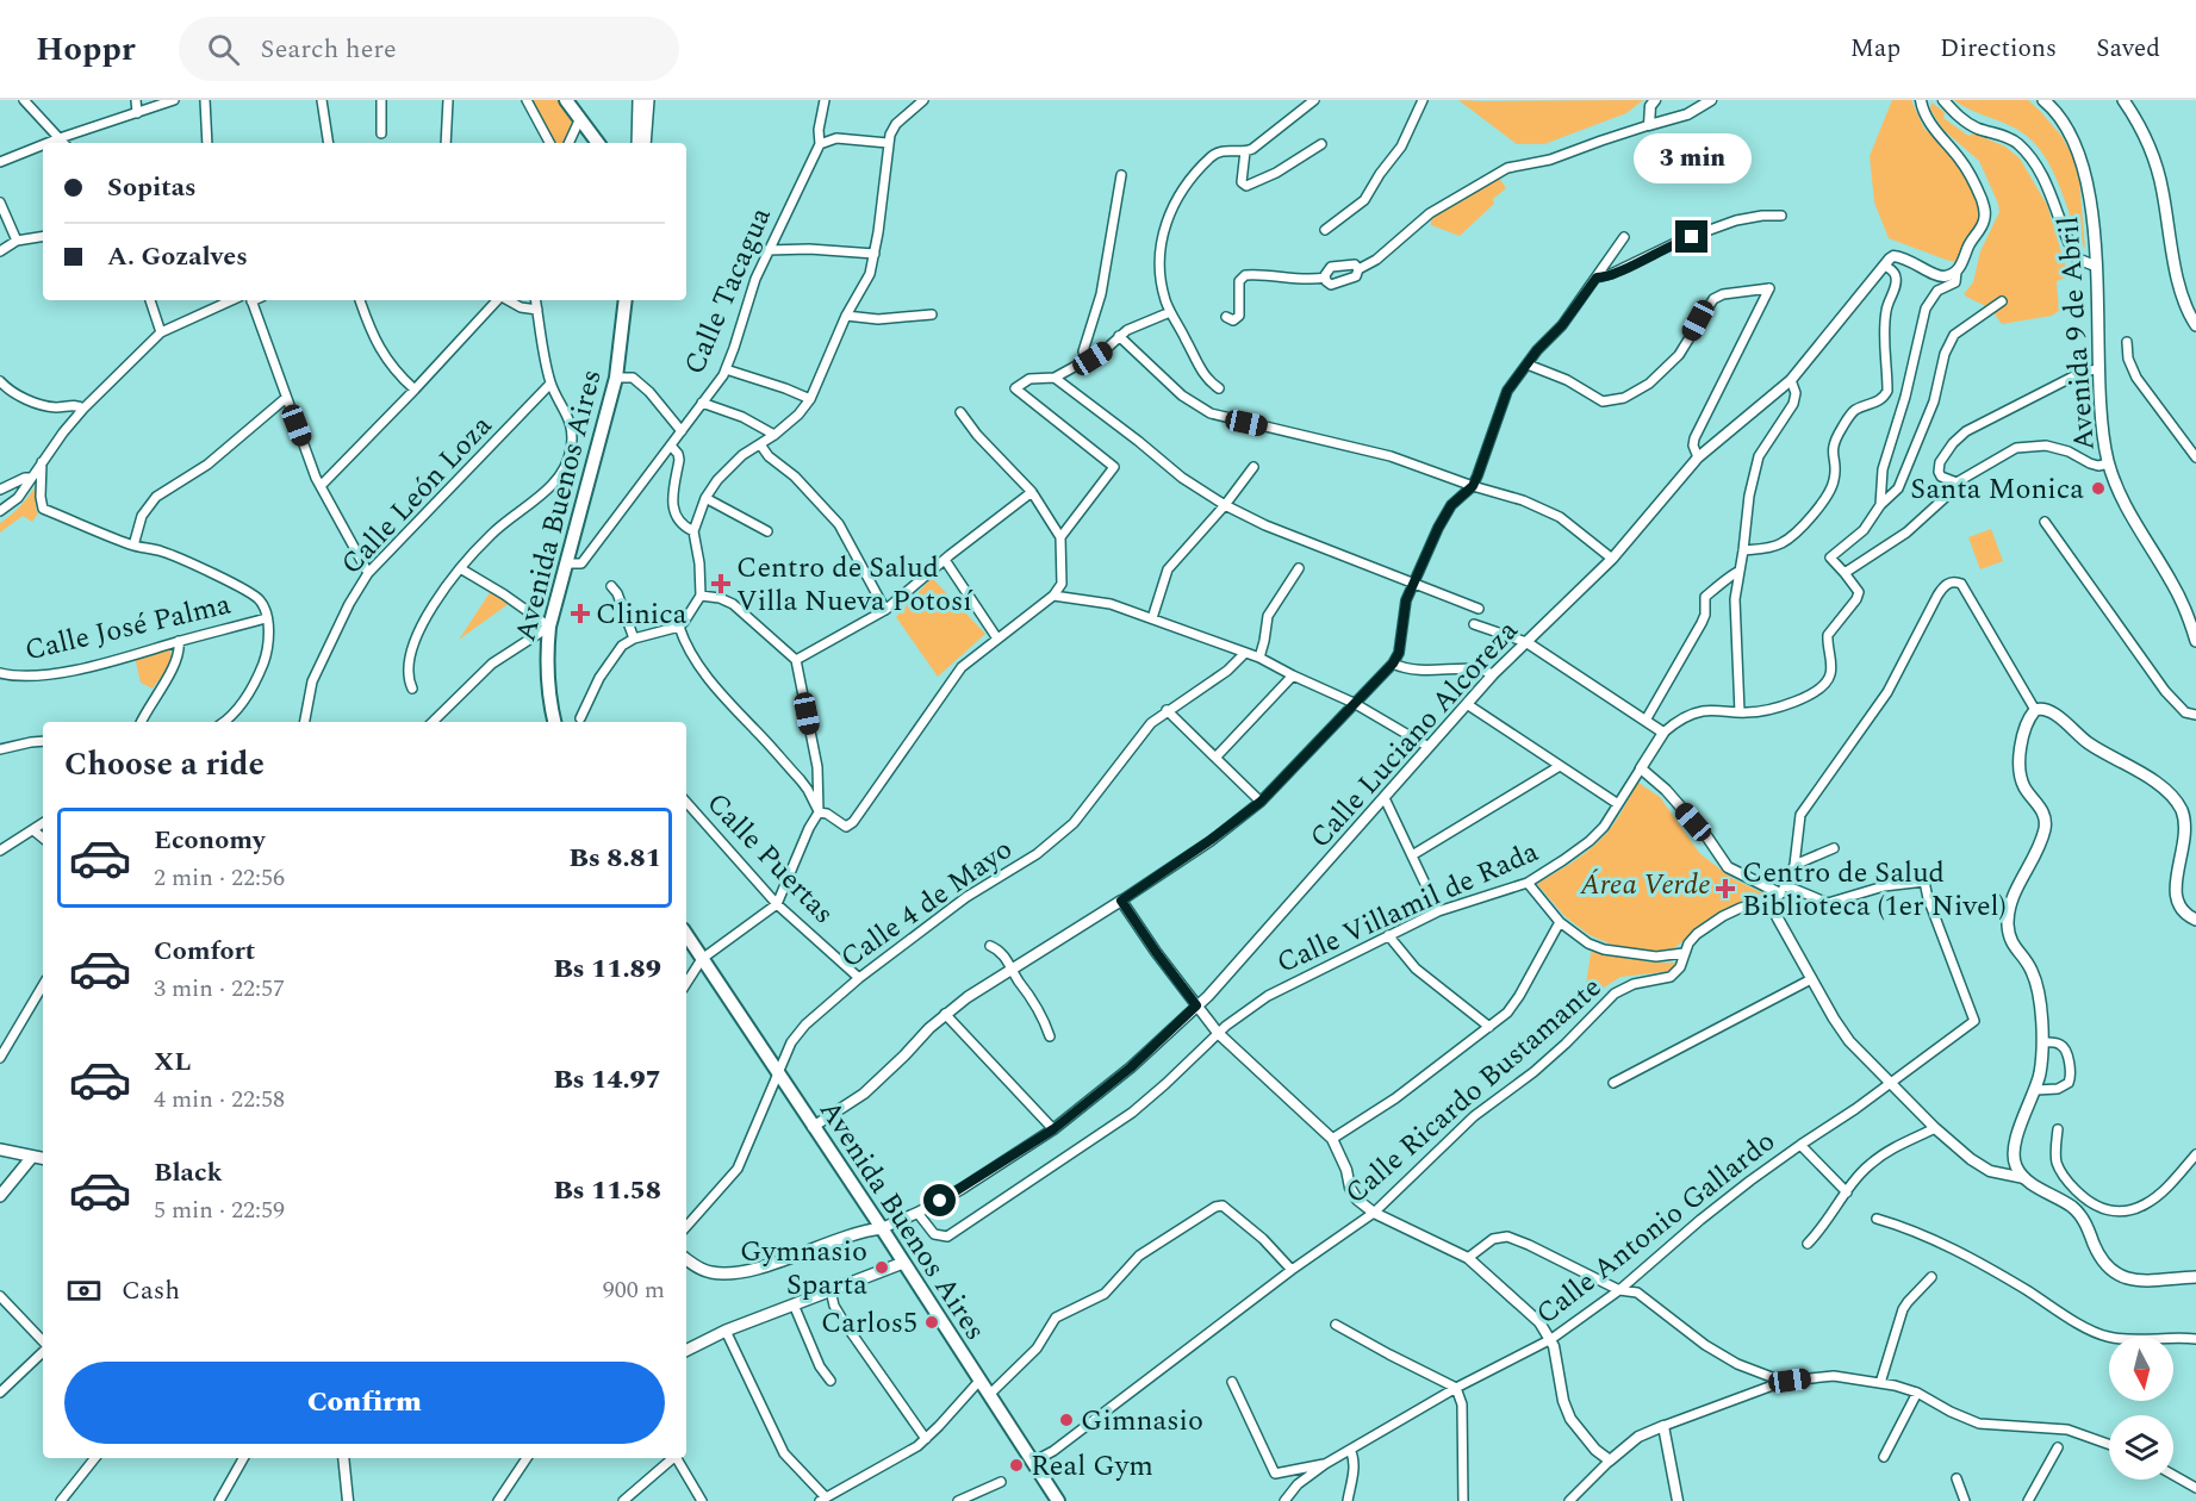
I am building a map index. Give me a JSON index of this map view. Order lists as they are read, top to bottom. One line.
{"streets":{"main road":["Avenida 9 de Abril","Avenida Buenos Aires","Calle Luciano Alcoreza"],"street":["Calle Tacagua","Calle León Loza","Calle José Palma","Calle Puertas","Calle 4 de Mayo","Calle Villamil de Rada","Calle Ricardo Bustamante","Calle Antonio Gallardo"]},"crossings":[["Calle Tacagua","Avenida Buenos Aires"],["Avenida Buenos Aires","Calle Luciano Alcoreza"],["Avenida Buenos Aires","Calle 4 de Mayo"],["Avenida Buenos Aires","Calle Ricardo Bustamante"],["Calle Luciano Alcoreza","Calle Villamil de Rada"],["Calle Puertas","Calle 4 de Mayo"],["Calle Ricardo Bustamante","Calle Antonio Gallardo"]],"parks":["Área Verde"],"places":{"other":["Santa Monica","Gymnasio Sparta","Carlos5","Gimnasio","Real Gym"],"health":["Centro de Salud Villa Nueva Potosí","Clinica","Centro de Salud Biblioteca (1er Nivel)"]},"north":"bottom","page":{"header":"Hoppr","search":"Search here","nav":["Map","Directions","Saved"],"bubble":"3 min","banner":["Sopitas","A. Gozalves"],"heading":"Choose a ride","list":[{"name":"Economy","note":"2 min · 22:56","value":"Bs 8.81"},{"name":"Comfort","note":"3 min · 22:57","value":"Bs 11.89"},{"name":"XL","note":"4 min · 22:58","value":"Bs 14.97"},{"name":"Black","note":"5 min · 22:59","value":"Bs 11.58"}],"pay":["Cash","900 m"],"buttons":"Confirm"}}
